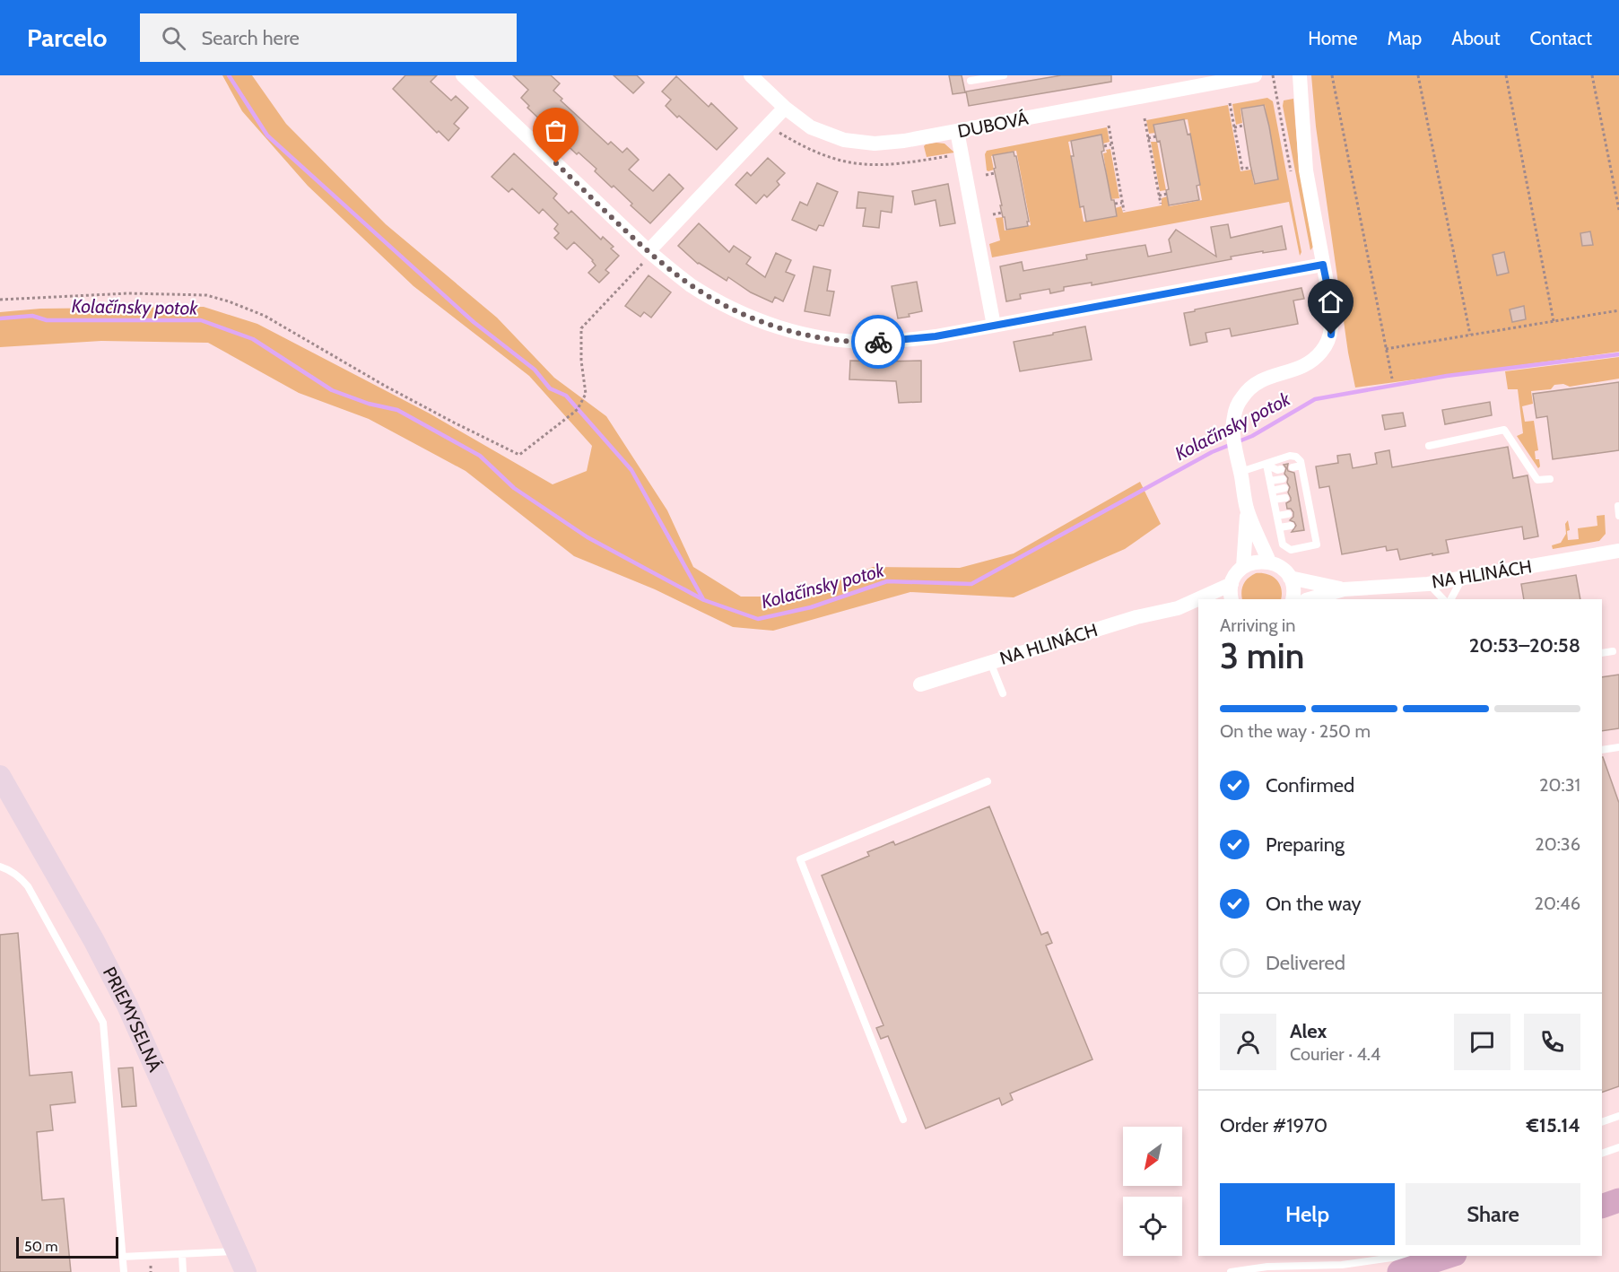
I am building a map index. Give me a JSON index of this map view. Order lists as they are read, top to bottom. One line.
{"streets":{"street":["DUBOVÁ","NA HLINÁCH","PRIEMYSELNÁ"]},"water":["Kolačínsky potok"],"scale_bar":"50 m","north":"bottom left","page":{"header":"Parcelo","search":"Search here","nav":["Home","Map","About","Contact"],"heading":["3 min","Arriving in","20:53–20:58"],"panel":["Alex","Courier · 4.4","Order #1970","€15.14"],"bar":"On the way · 250 m","list":[["Confirmed","20:31"],["Preparing","20:36"],["On the way","20:46"],"Delivered"],"buttons":["Help","Share"],"scale":"50 m"}}
